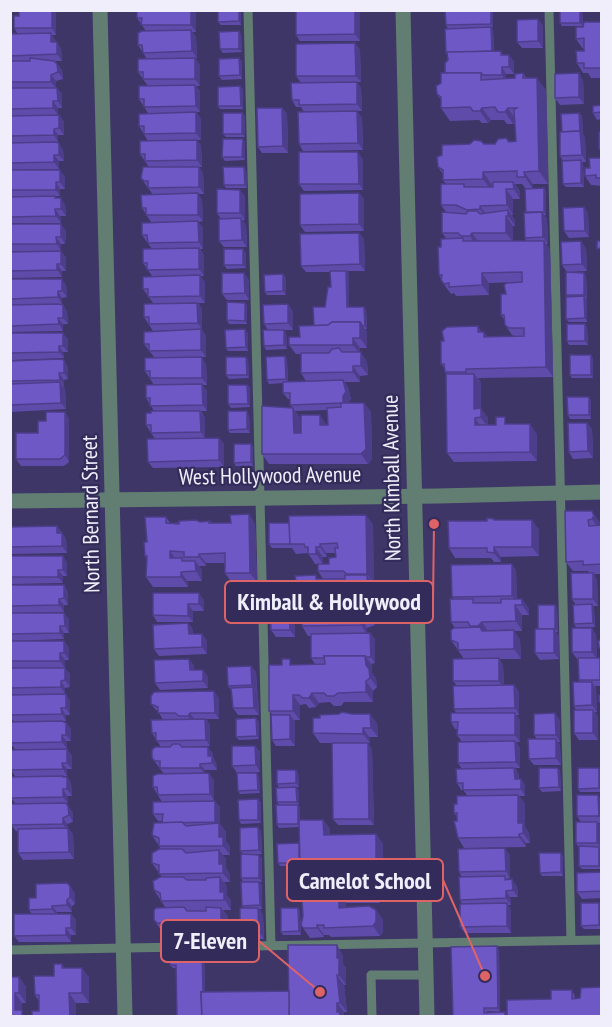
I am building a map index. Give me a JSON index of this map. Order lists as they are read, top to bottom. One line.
{"streets":{"street":["West Hollywood Avenue","North Kimball Avenue","North Bernard Street"]},"crossings":[["West Hollywood Avenue","North Kimball Avenue"],["West Hollywood Avenue","North Bernard Street"]],"places":["Kimball & Hollywood","Camelot School","7-Eleven"]}
